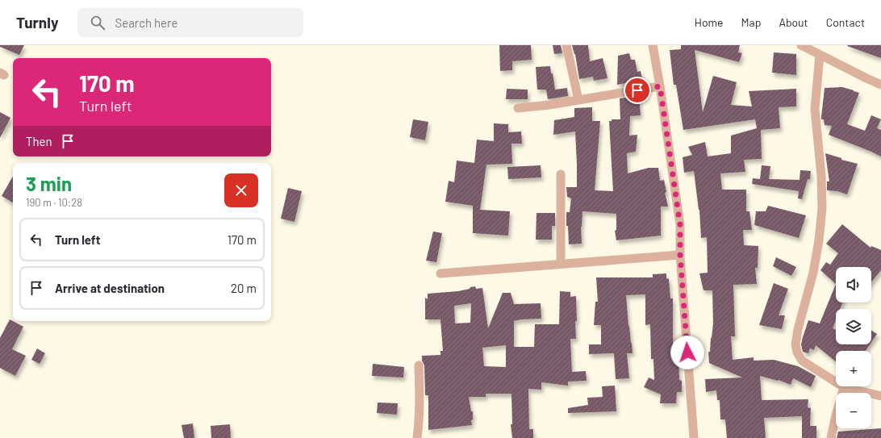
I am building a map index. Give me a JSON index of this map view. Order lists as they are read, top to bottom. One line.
{"page":{"header":"Turnly","search":"Search here","nav":["Home","Map","About","Contact"],"turn":["170 m","Turn left"],"then":"Then","heading":["3 min","190 m · 10:28"],"list":[{"name":"Turn left","value":"170 m"},{"name":"Arrive at destination","value":"20 m"}],"map_buttons":["+","−"]}}
